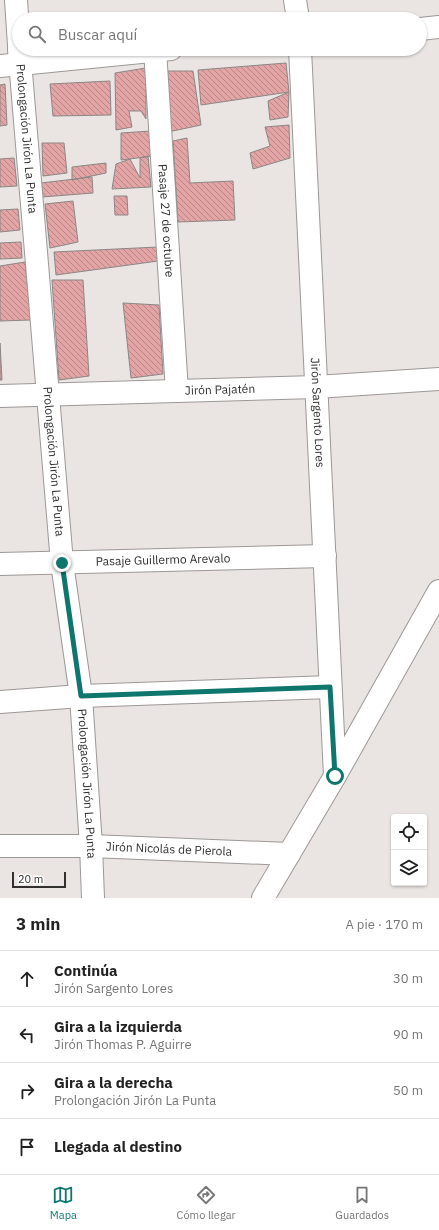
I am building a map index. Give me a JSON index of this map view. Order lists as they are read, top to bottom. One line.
{"streets":{"street":["Prolongación Jirón La Punta","Pasaje 27 de octubre","Jirón Pajatén","Jirón Sargento Lores","Pasaje Guillermo Arevalo","Jirón Nicolás de Pierola"]},"crossings":[["Prolongación Jirón La Punta","Jirón Pajatén"],["Prolongación Jirón La Punta","Pasaje Guillermo Arevalo"],["Prolongación Jirón La Punta","Jirón Nicolás de Pierola"],["Pasaje 27 de octubre","Jirón Pajatén"],["Jirón Pajatén","Jirón Sargento Lores"],["Jirón Sargento Lores","Pasaje Guillermo Arevalo"]],"scale_bar":"20 m","page":{"search":"Buscar aquí","scale":"20 m","heading":["3 min","A pie · 170 m"],"list":[["Continúa","Jirón Sargento Lores","30 m"],["Gira a la izquierda","Jirón Thomas P. Aguirre","90 m"],["Gira a la derecha","Prolongación Jirón La Punta","50 m"],"Llegada al destino"],"nav":["Mapa","Cómo llegar","Guardados"]}}
